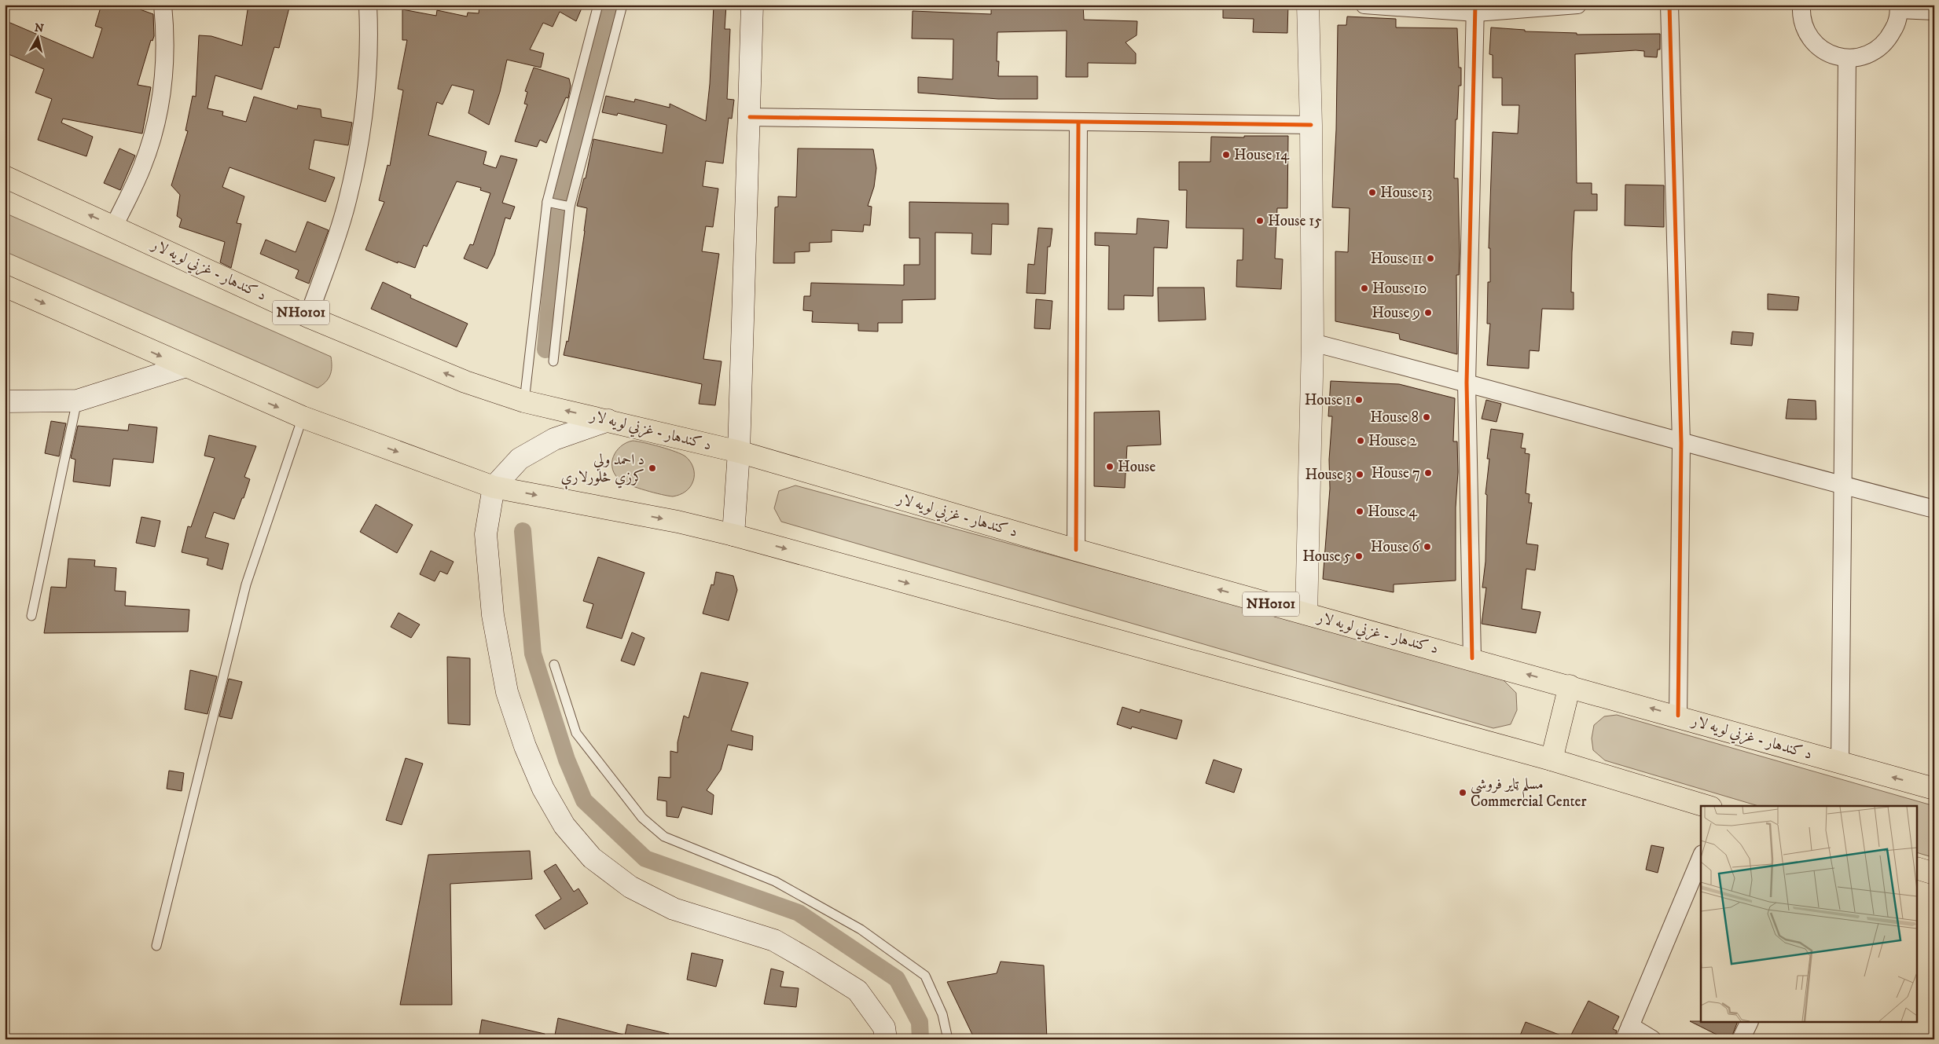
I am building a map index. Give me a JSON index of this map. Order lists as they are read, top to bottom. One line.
{"streets":{"highway":["د کندهار - غزني لويه لار","NH0101"]},"places":["House 14","House 13","House 15","House 11","House 10","House 9","House 1","House 8","House 2","House","د احمد ولي کرزي څلورلارې","House 7","House 3","House 4","House 6","House 5","مسلم ټایر فروشي Commercial Center"],"north":"top"}
